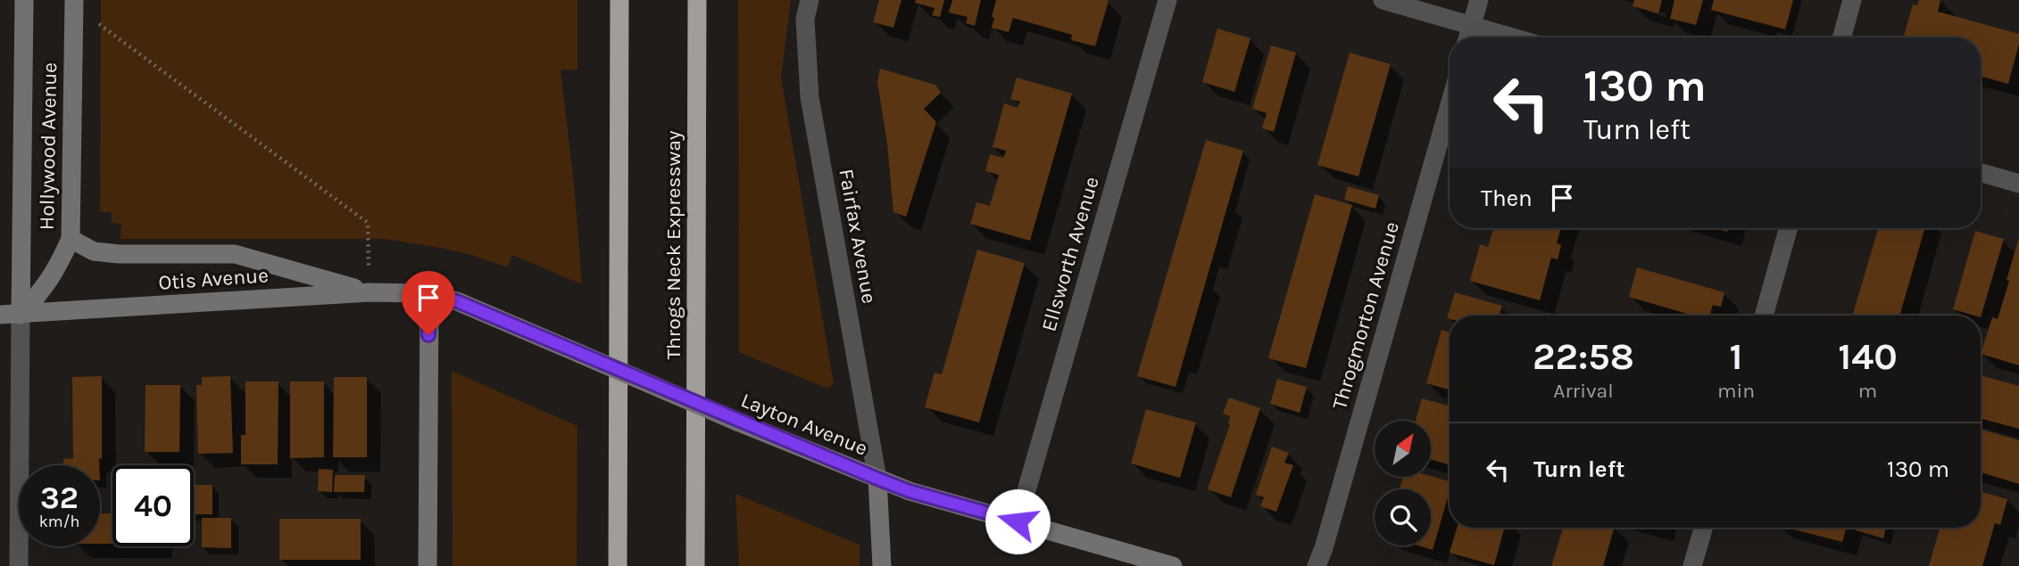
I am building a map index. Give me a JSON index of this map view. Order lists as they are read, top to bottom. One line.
{"streets":{"highway":["Throgs Neck Expressway"],"street":["Hollywood Avenue","Fairfax Avenue","Ellsworth Avenue","Otis Avenue","Throgmorton Avenue","Layton Avenue"]},"crossings":[["Hollywood Avenue","Otis Avenue"],["Fairfax Avenue","Layton Avenue"],["Ellsworth Avenue","Layton Avenue"],["Otis Avenue","Layton Avenue"]],"north":"top right","page":{"turn":["130 m","Turn left"],"then":"Then","eta":["22:58","Arrival","1","min","140","m"],"list":[{"name":"Turn left","value":"130 m"}],"speed":"32 km/h","limit":"40"}}
